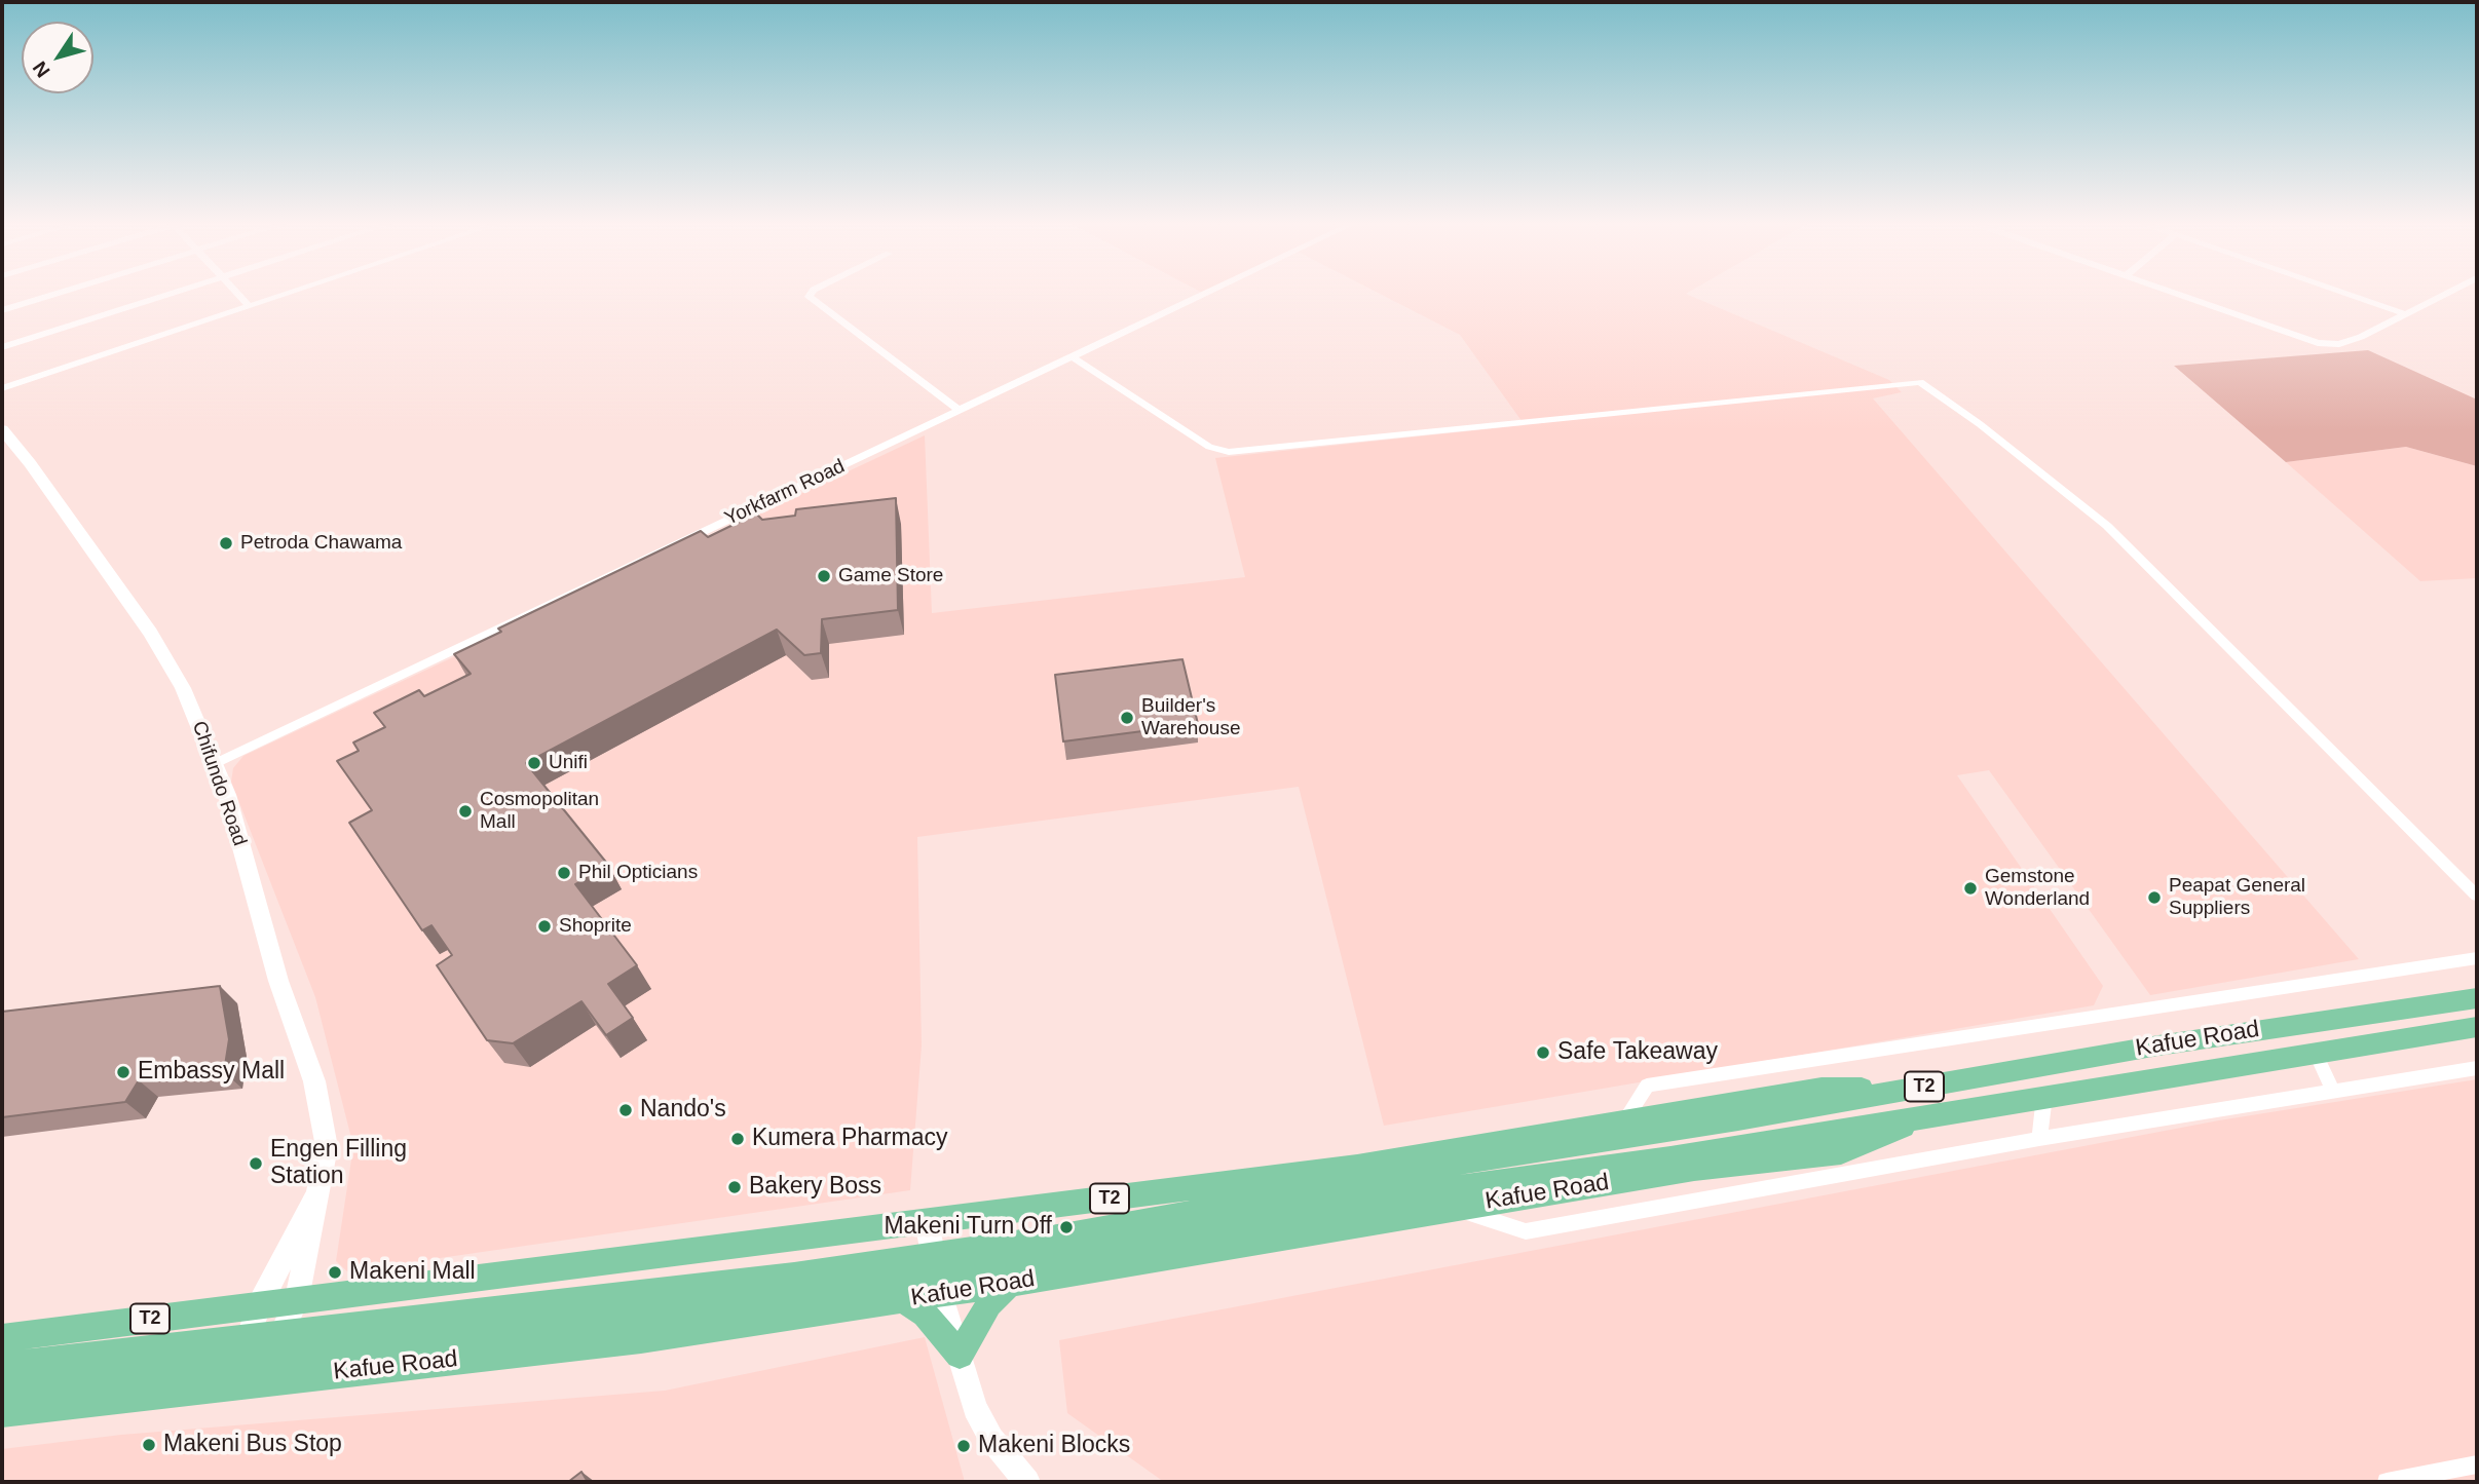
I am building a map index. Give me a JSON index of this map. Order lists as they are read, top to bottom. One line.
{"streets":{"main road":["Kafue Road","T2"],"street":["Yorkfarm Road","Chifundo Road"]},"crossings":[["Yorkfarm Road","Chifundo Road"],["Chifundo Road","Kafue Road"]],"places":["Petroda Chawama","Game Store","Builder's Warehouse","Unifi","Cosmopolitan Mall","Phil Opticians","Gemstone Wonderland","Peapat General Suppliers","Shoprite","Safe Takeaway","Embassy Mall","Nando's","Kumera Pharmacy","Engen Filling Station","Bakery Boss","Makeni Turn Off","Makeni Mall","Makeni Bus Stop","Makeni Blocks"],"north":"bottom left"}
